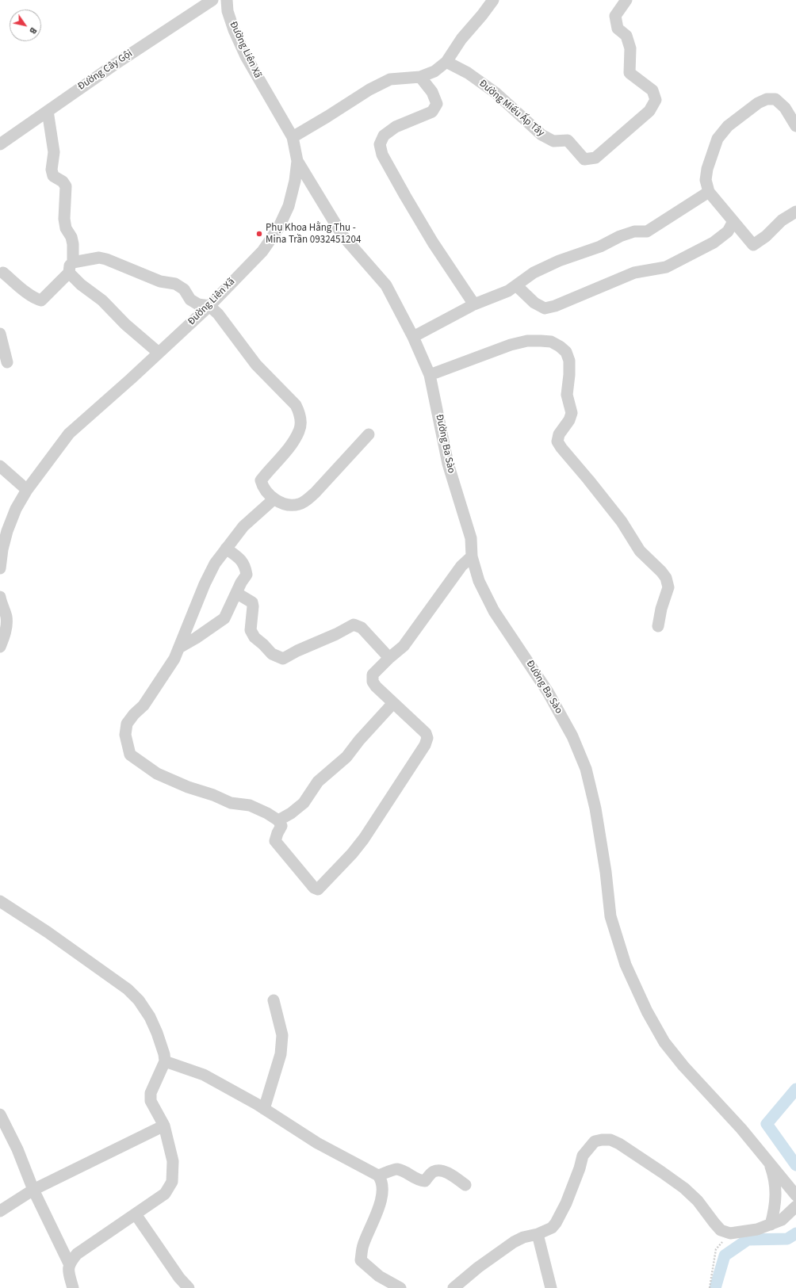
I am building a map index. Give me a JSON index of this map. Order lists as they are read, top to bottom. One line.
{"streets":{"street":["Đường Liên Xã","Đường Cây Gội","Đường Miếu Ấp Tây","Đường Ba Sào"]},"crossings":[["Đường Liên Xã","Đường Ba Sào"]],"places":["Phụ Khoa Hằng Thu - Mina Trần 0932451204"],"north":"bottom right"}
